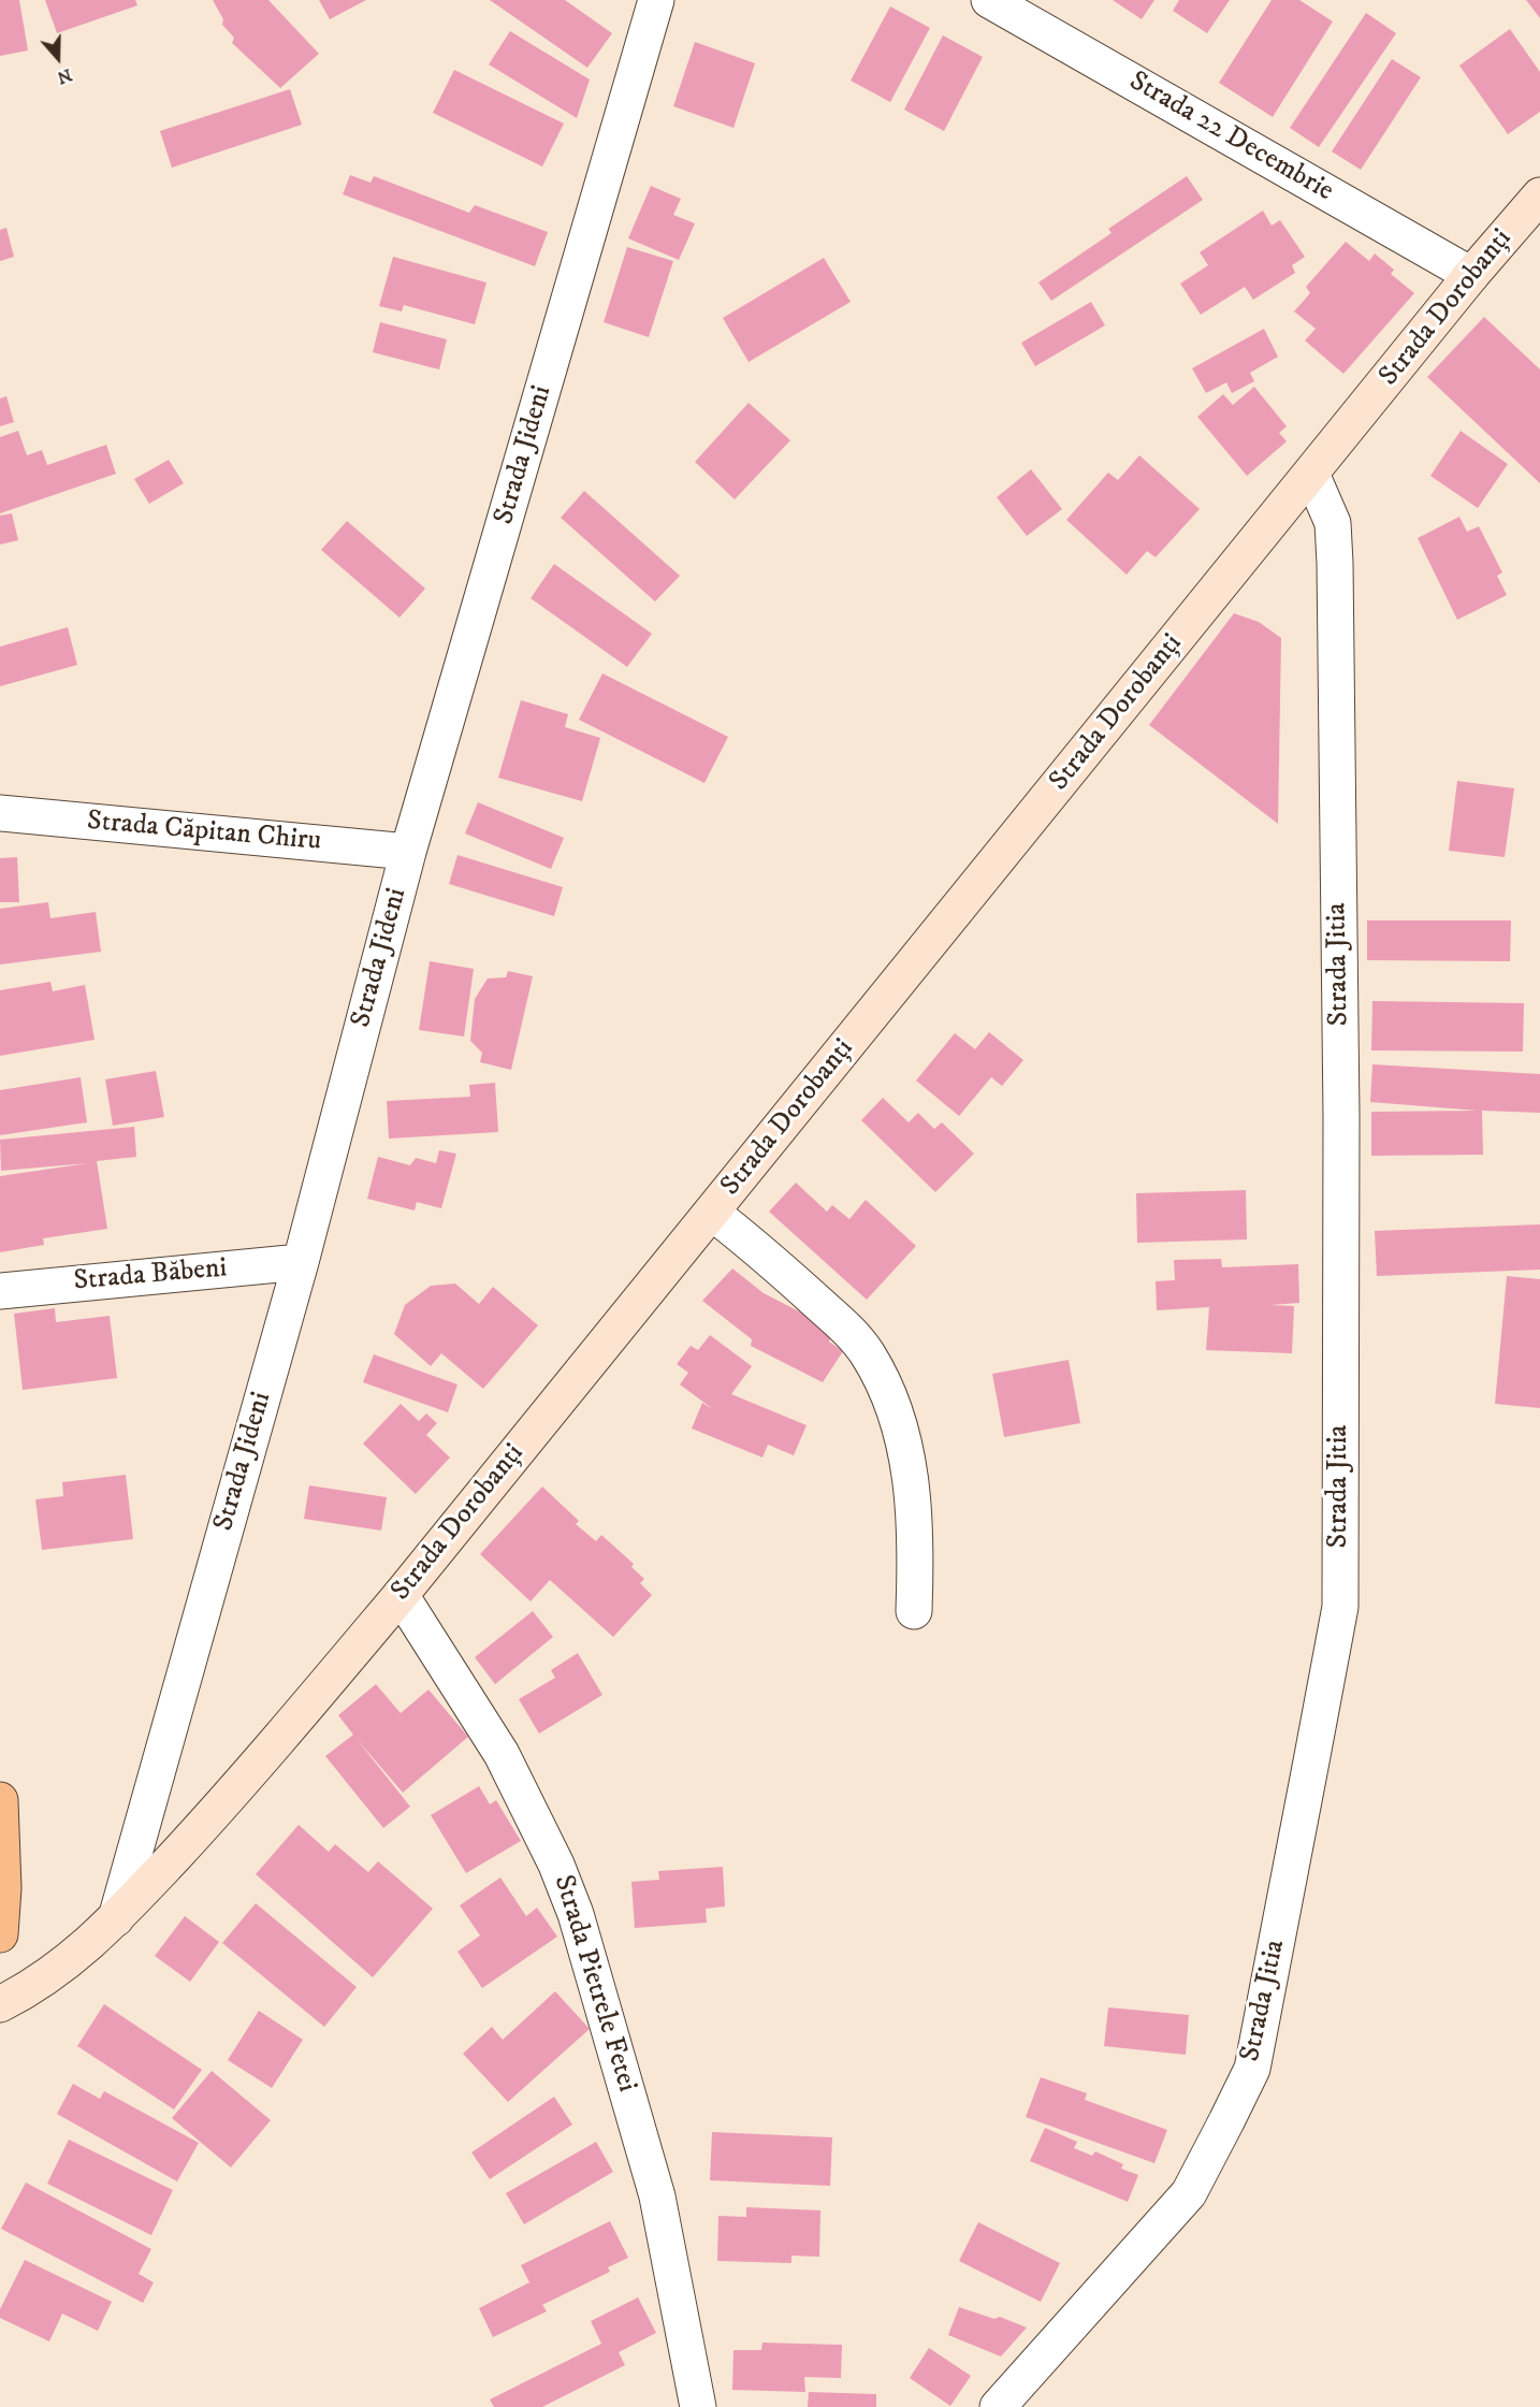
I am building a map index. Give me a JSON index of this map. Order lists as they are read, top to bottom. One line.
{"streets":{"main road":["Strada Dorobanți"],"street":["Strada 22 Decembrie","Strada Jideni","Strada Căpitan Chiru","Strada Jitia","Strada Băbeni","Strada Pietrele Fetei"]},"crossings":[["Strada 22 Decembrie","Strada Dorobanți"],["Strada Dorobanți","Strada Jideni"],["Strada Dorobanți","Strada Jitia"],["Strada Dorobanți","Strada Pietrele Fetei"],["Strada Jideni","Strada Căpitan Chiru"],["Strada Jideni","Strada Băbeni"]],"north":"bottom"}
